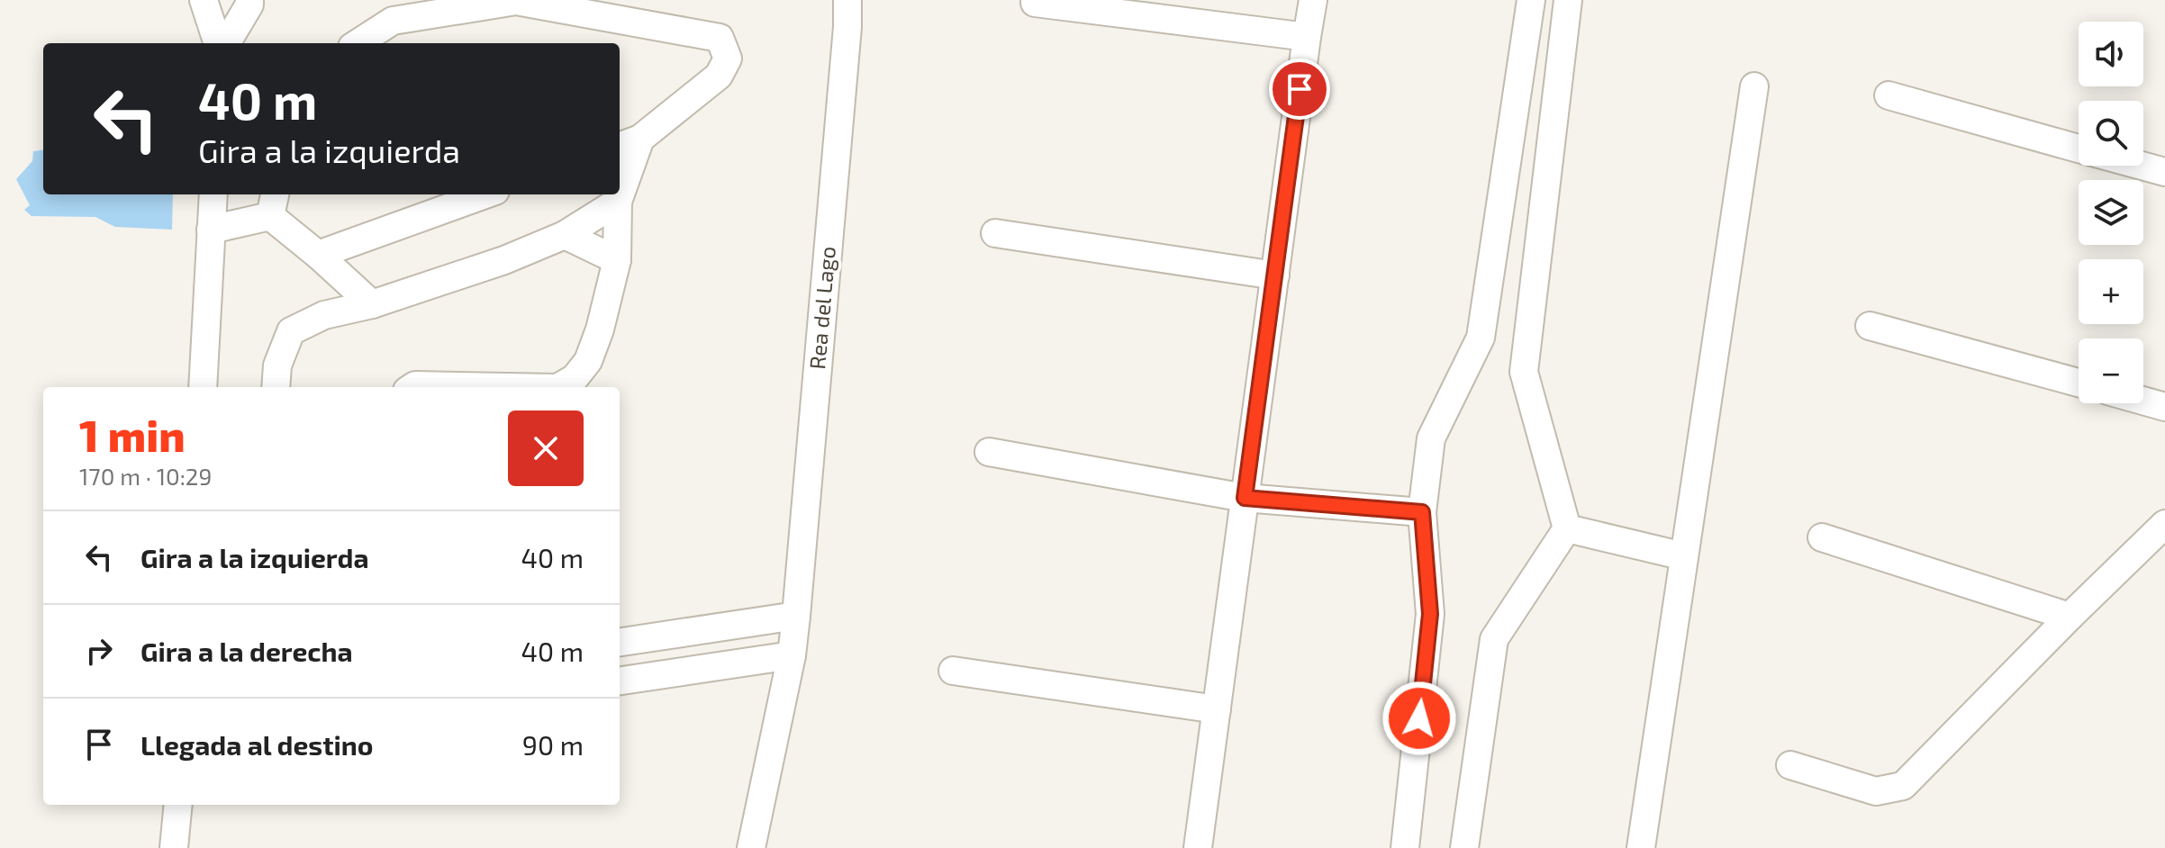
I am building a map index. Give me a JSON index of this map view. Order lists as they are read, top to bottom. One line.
{"streets":{"street":["Rea del Lago"]},"page":{"map_buttons":["+","−"],"turn":["40 m","Gira a la izquierda"],"heading":["1 min","170 m · 10:29"],"list":[{"name":"Gira a la izquierda","value":"40 m"},{"name":"Gira a la derecha","value":"40 m"},{"name":"Llegada al destino","value":"90 m"}]}}
